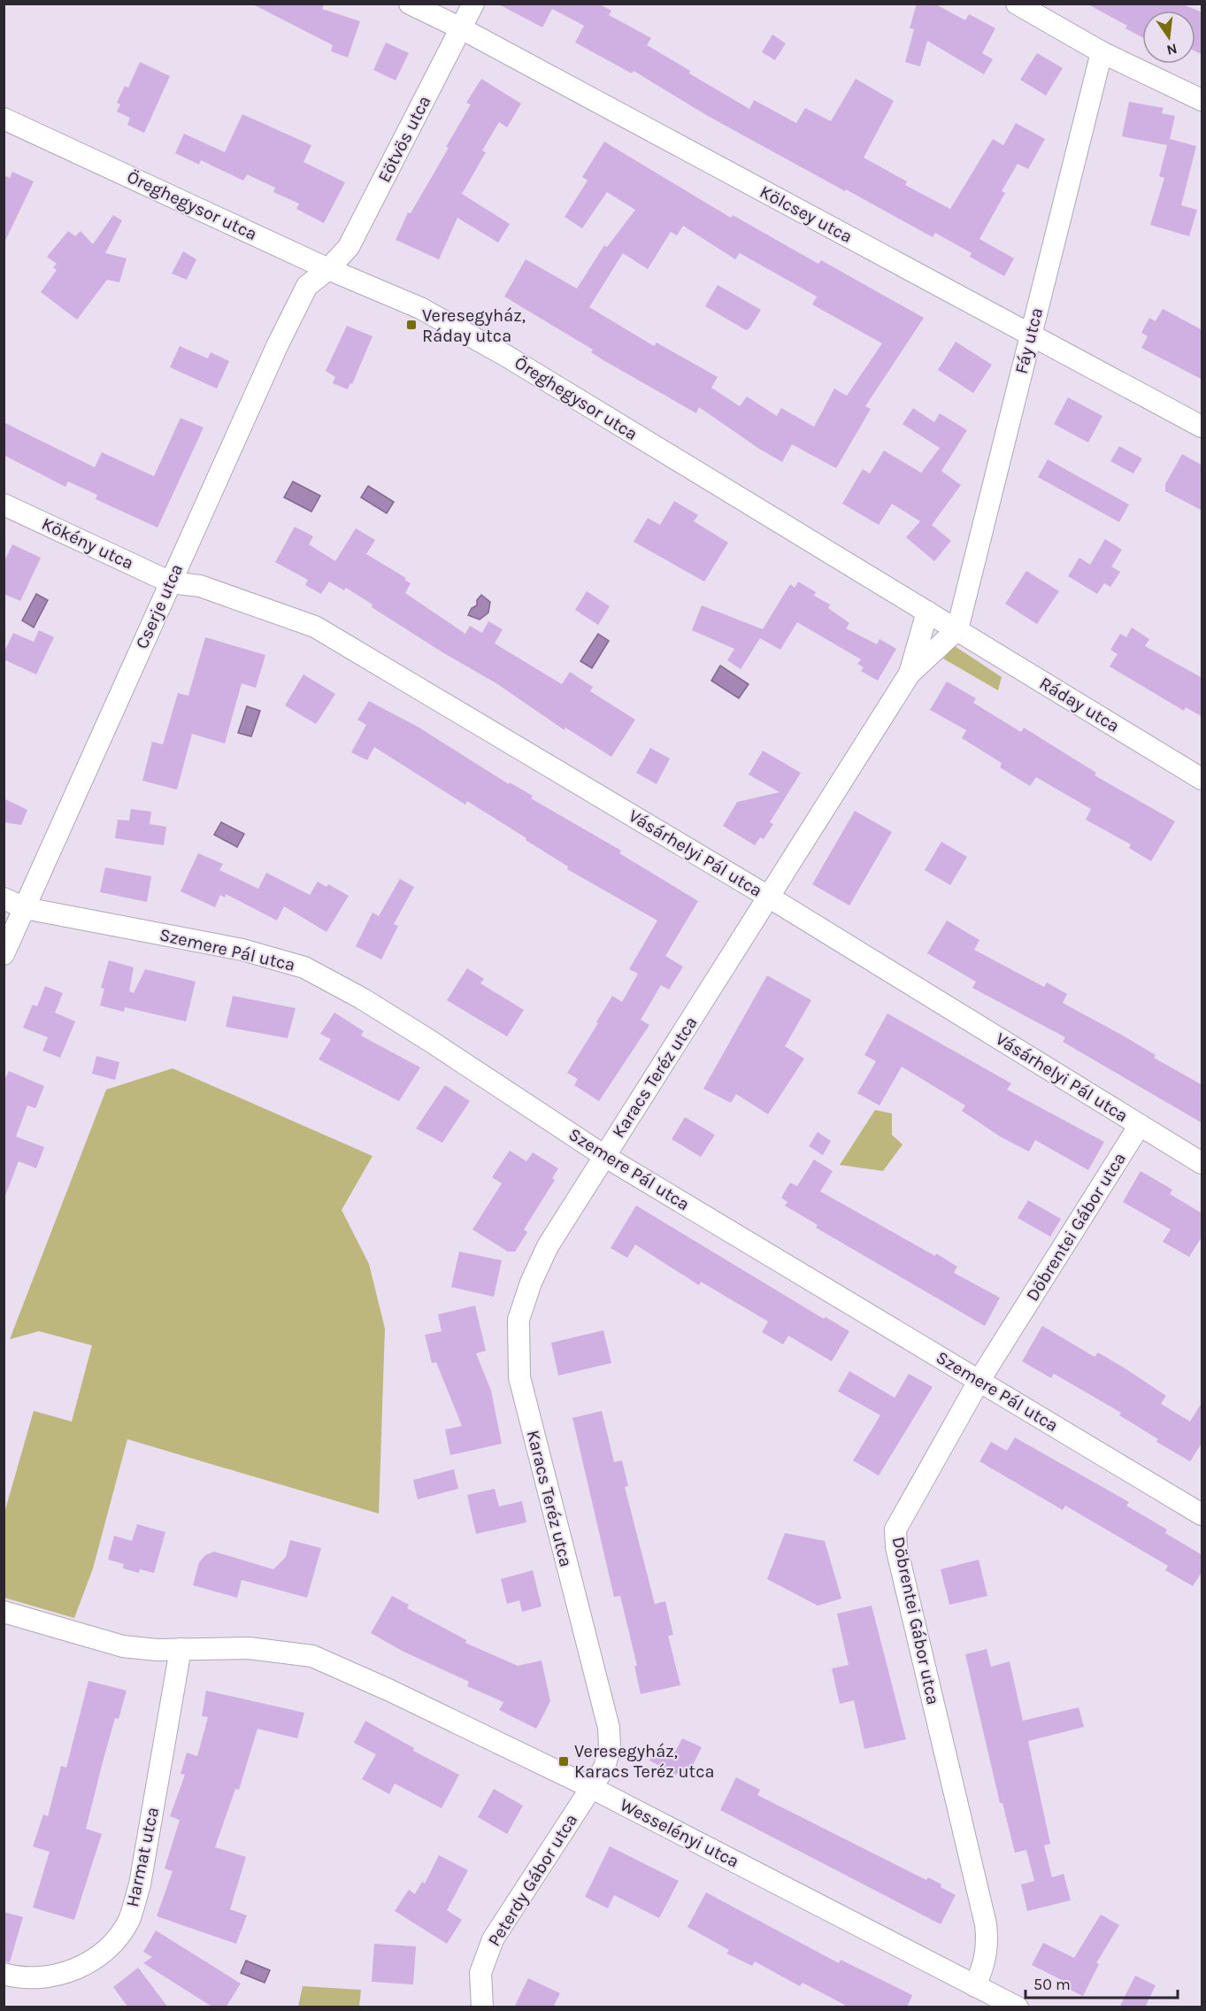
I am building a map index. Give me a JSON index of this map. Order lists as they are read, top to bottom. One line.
{"streets":{"street":["Eötvös utca","Öreghegysor utca","Kölcsey utca","Fáy utca","Kökény utca","Cserje utca","Ráday utca","Vásárhelyi Pál utca","Szemere Pál utca","Karacs Teréz utca","Döbrentei Gábor utca","Wesselényi utca","Harmat utca","Peterdy Gábor utca"]},"crossings":[["Eötvös utca","Öreghegysor utca"],["Eötvös utca","Kölcsey utca"],["Eötvös utca","Cserje utca"],["Öreghegysor utca","Fáy utca"],["Öreghegysor utca","Cserje utca"],["Öreghegysor utca","Ráday utca"],["Öreghegysor utca","Karacs Teréz utca"],["Kölcsey utca","Fáy utca"],["Fáy utca","Ráday utca"],["Fáy utca","Karacs Teréz utca"],["Kökény utca","Cserje utca"],["Kökény utca","Vásárhelyi Pál utca"],["Cserje utca","Vásárhelyi Pál utca"],["Cserje utca","Szemere Pál utca"],["Ráday utca","Karacs Teréz utca"],["Vásárhelyi Pál utca","Karacs Teréz utca"],["Vásárhelyi Pál utca","Döbrentei Gábor utca"],["Szemere Pál utca","Karacs Teréz utca"],["Szemere Pál utca","Döbrentei Gábor utca"],["Karacs Teréz utca","Wesselényi utca"],["Karacs Teréz utca","Peterdy Gábor utca"],["Döbrentei Gábor utca","Wesselényi utca"],["Wesselényi utca","Harmat utca"],["Wesselényi utca","Peterdy Gábor utca"]],"places":{"transit":["Veresegyház, Ráday utca","Veresegyház, Karacs Teréz utca"]},"scale_bar":"50 m","north":"bottom"}
